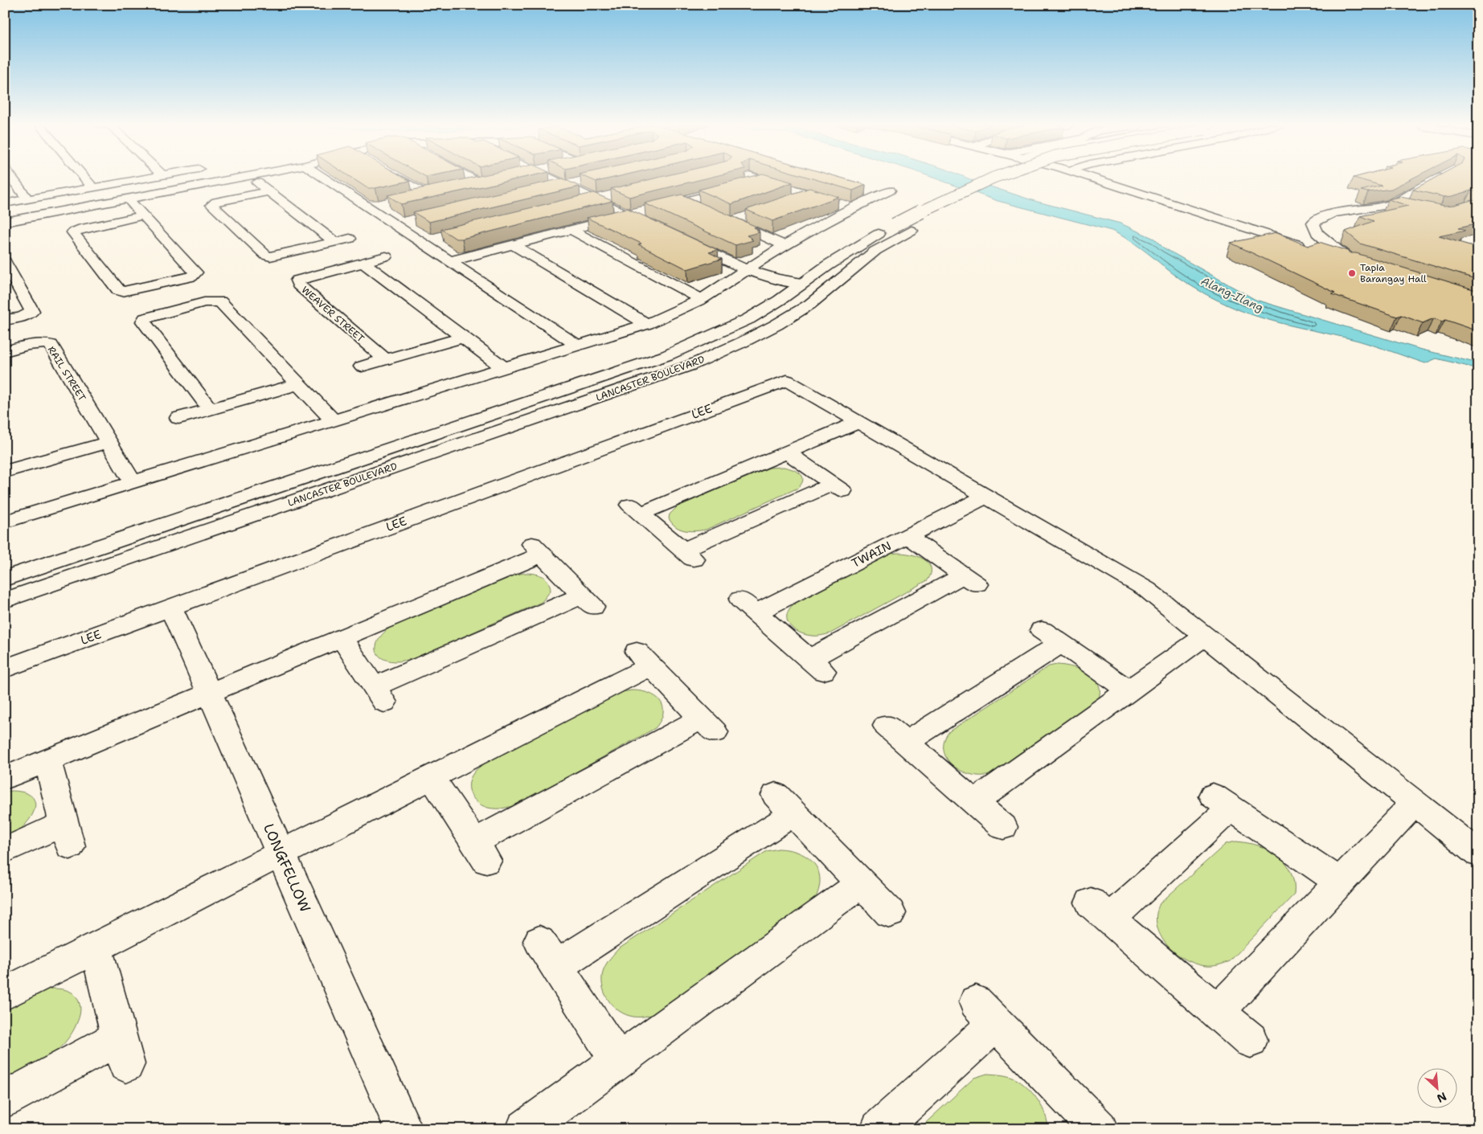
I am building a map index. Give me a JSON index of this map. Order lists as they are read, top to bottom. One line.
{"streets":{"street":["WEAVER STREET","RAIL STREET","LANCASTER BOULEVARD","LEE","TWAIN","LONGFELLOW"]},"crossings":[["LEE","LONGFELLOW"]],"water":["Alang-Ilang"],"places":["Tapia Barangay Hall"],"north":"bottom right"}
